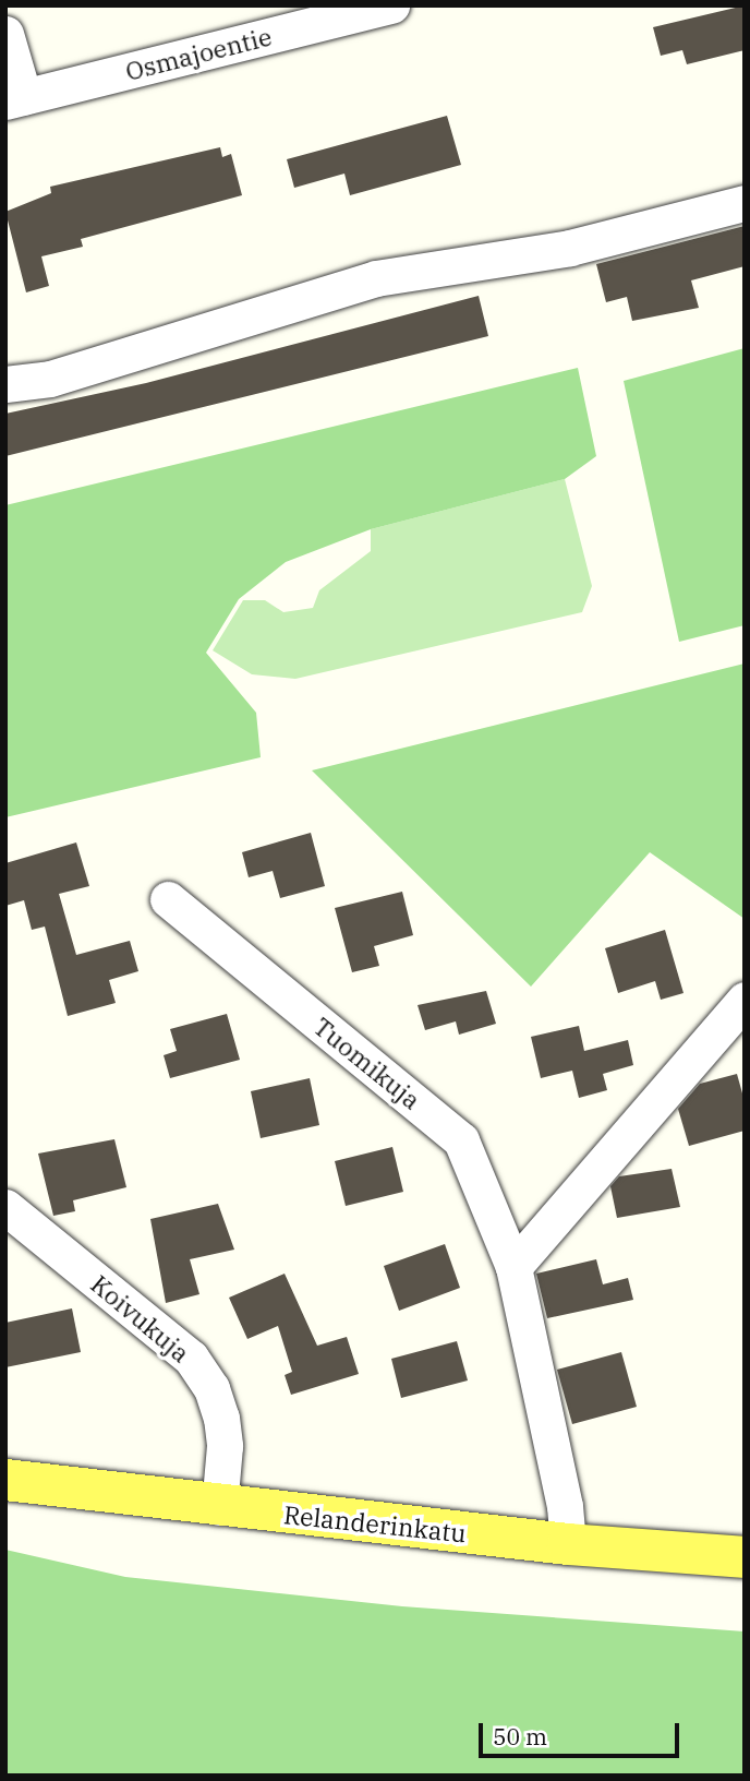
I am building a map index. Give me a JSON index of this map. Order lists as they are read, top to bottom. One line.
{"streets":{"main road":["Relanderinkatu"],"street":["Osmajoentie","Tuomikuja","Koivukuja"]},"crossings":[["Tuomikuja","Relanderinkatu"],["Koivukuja","Relanderinkatu"]],"scale_bar":"50 m"}
